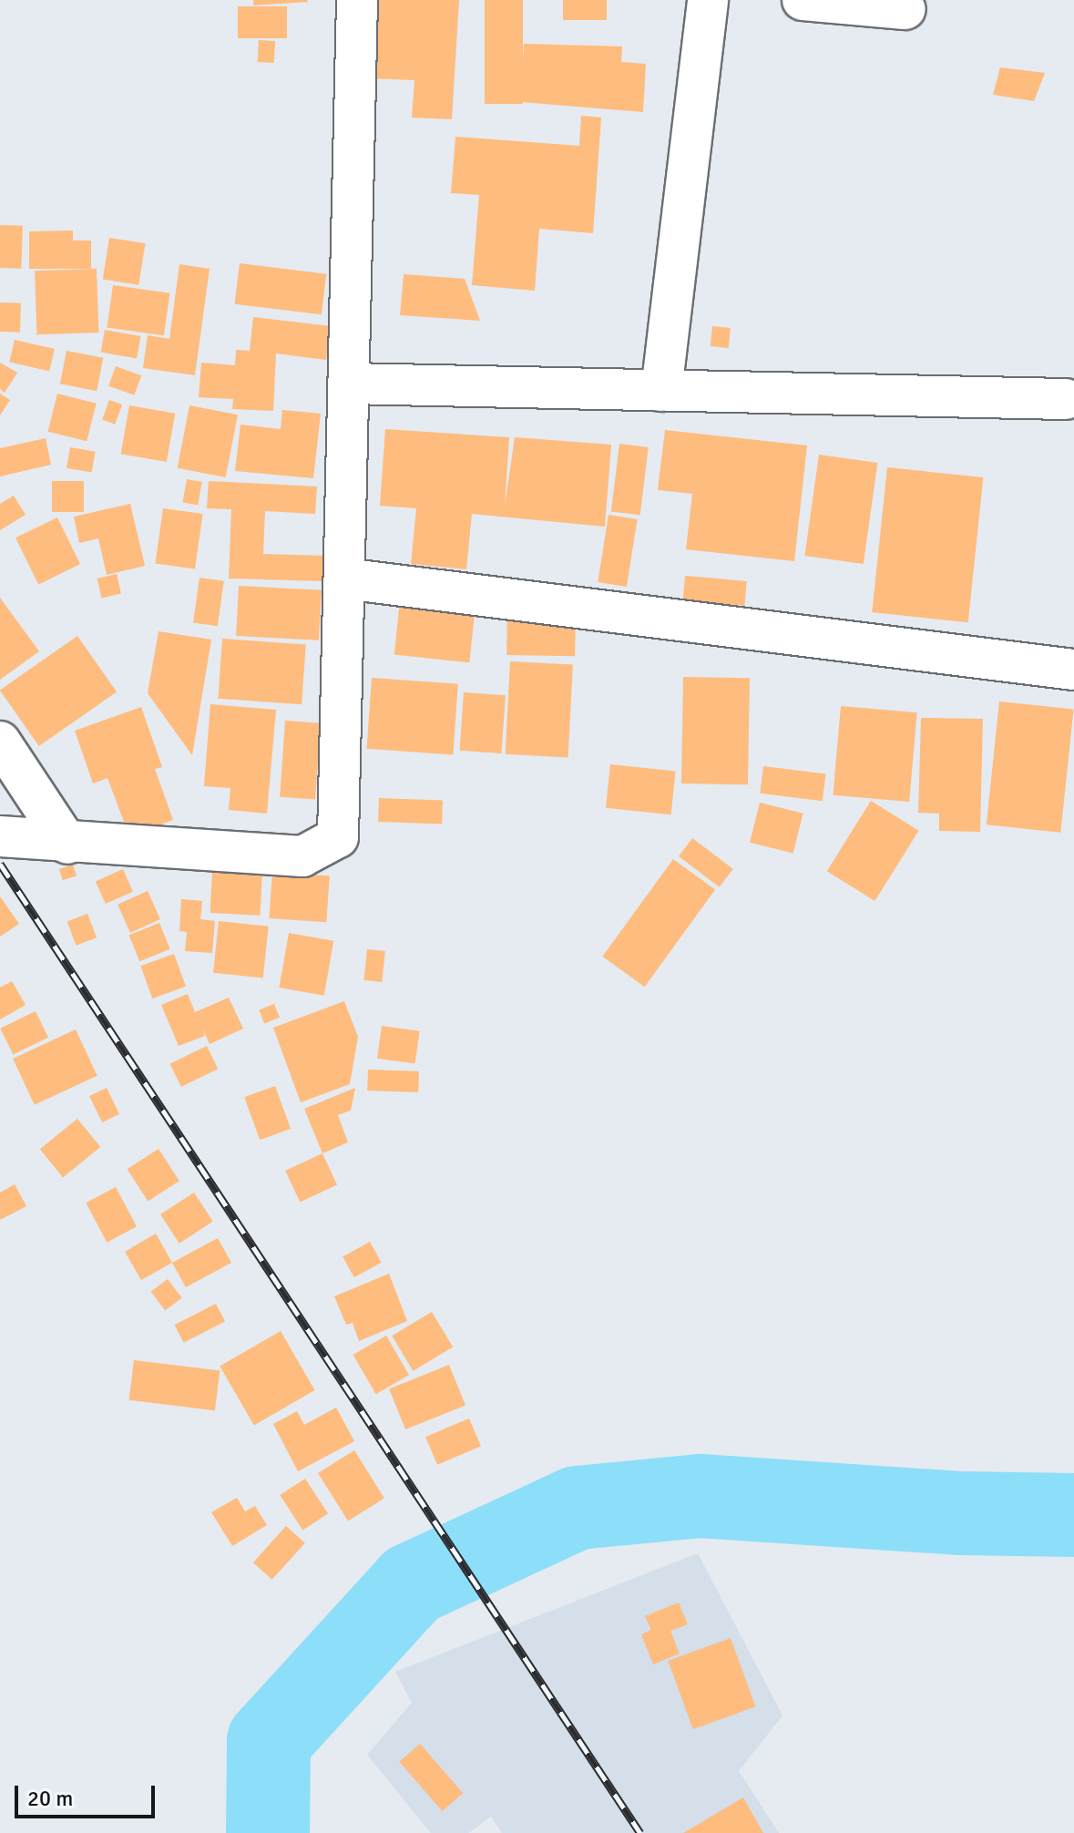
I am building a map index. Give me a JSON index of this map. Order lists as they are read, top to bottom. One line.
{"scale_bar":"20 m"}
